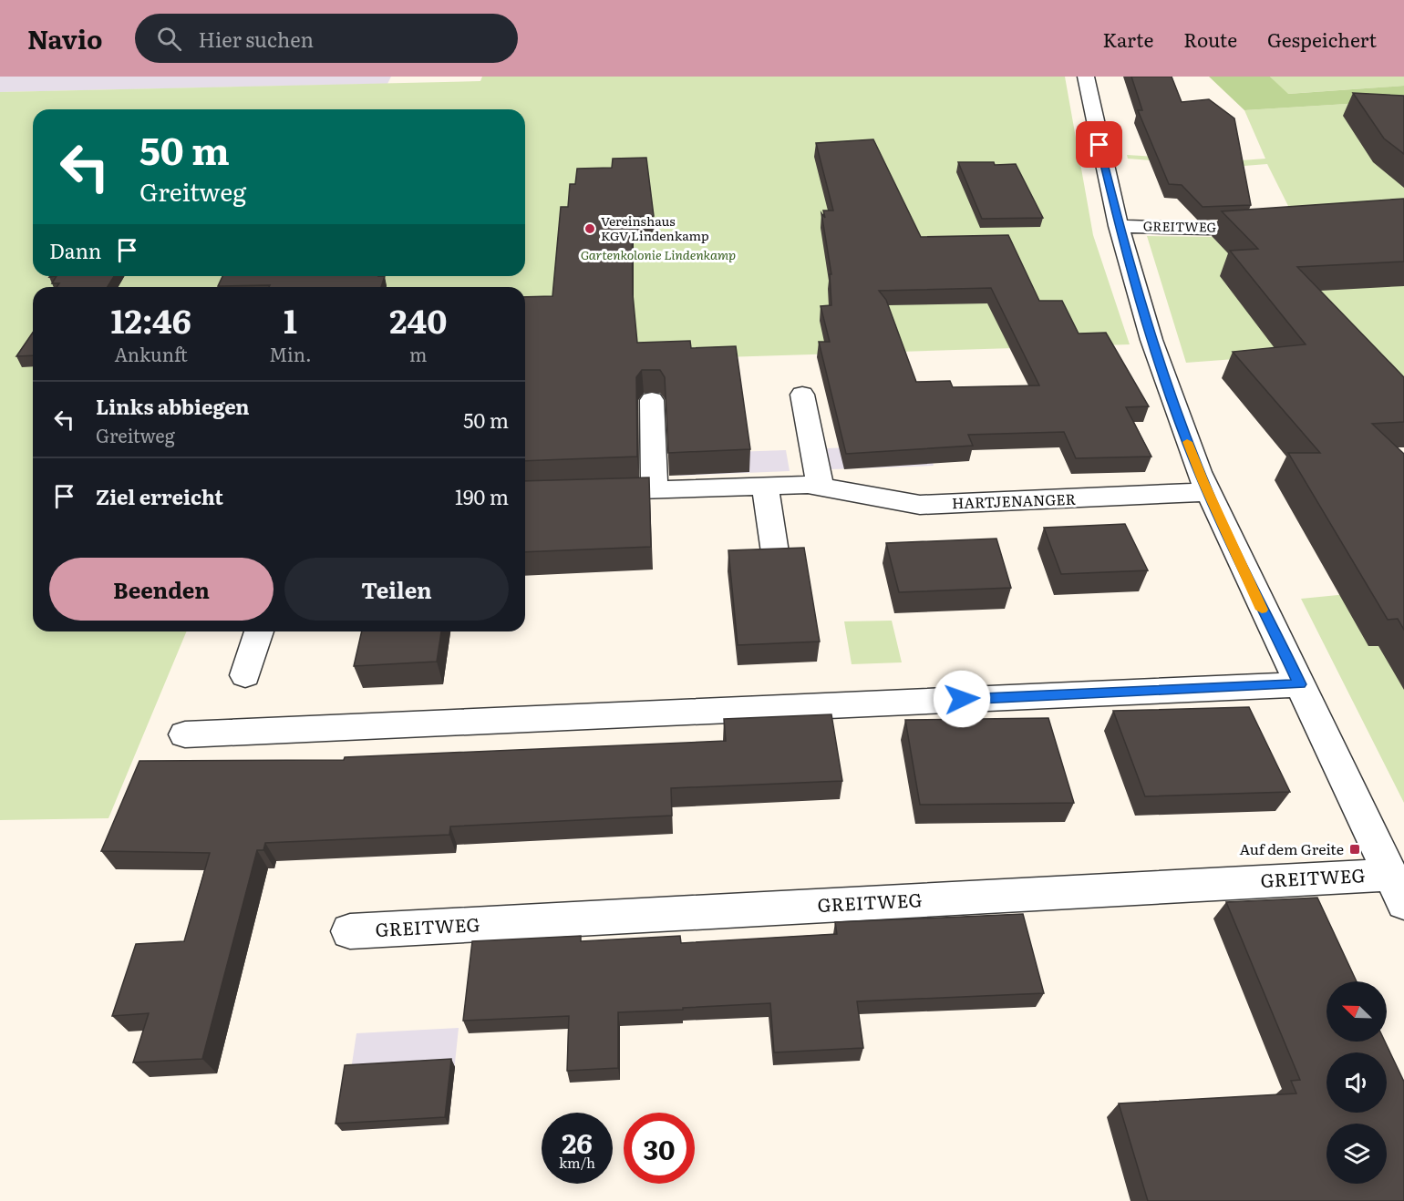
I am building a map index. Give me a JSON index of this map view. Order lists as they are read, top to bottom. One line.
{"streets":{"street":["GREITWEG","HARTJENANGER"]},"crossings":[["GREITWEG","HARTJENANGER"]],"parks":["Gartenkolonie Lindenkamp"],"places":{"other":["Vereinshaus KGV Lindenkamp"],"transit":["Auf dem Greite"]},"north":"top left","page":{"header":"Navio","search":"Hier suchen","nav":["Karte","Route","Gespeichert"],"turn":["50 m","Greitweg"],"then":"Dann","eta":["12:46","Ankunft","1","Min.","240","m"],"list":[{"name":"Links abbiegen","note":"Greitweg","value":"50 m"},{"name":"Ziel erreicht","value":"190 m"}],"buttons":["Beenden","Teilen"],"speed":"26 km/h","limit":"30"}}
